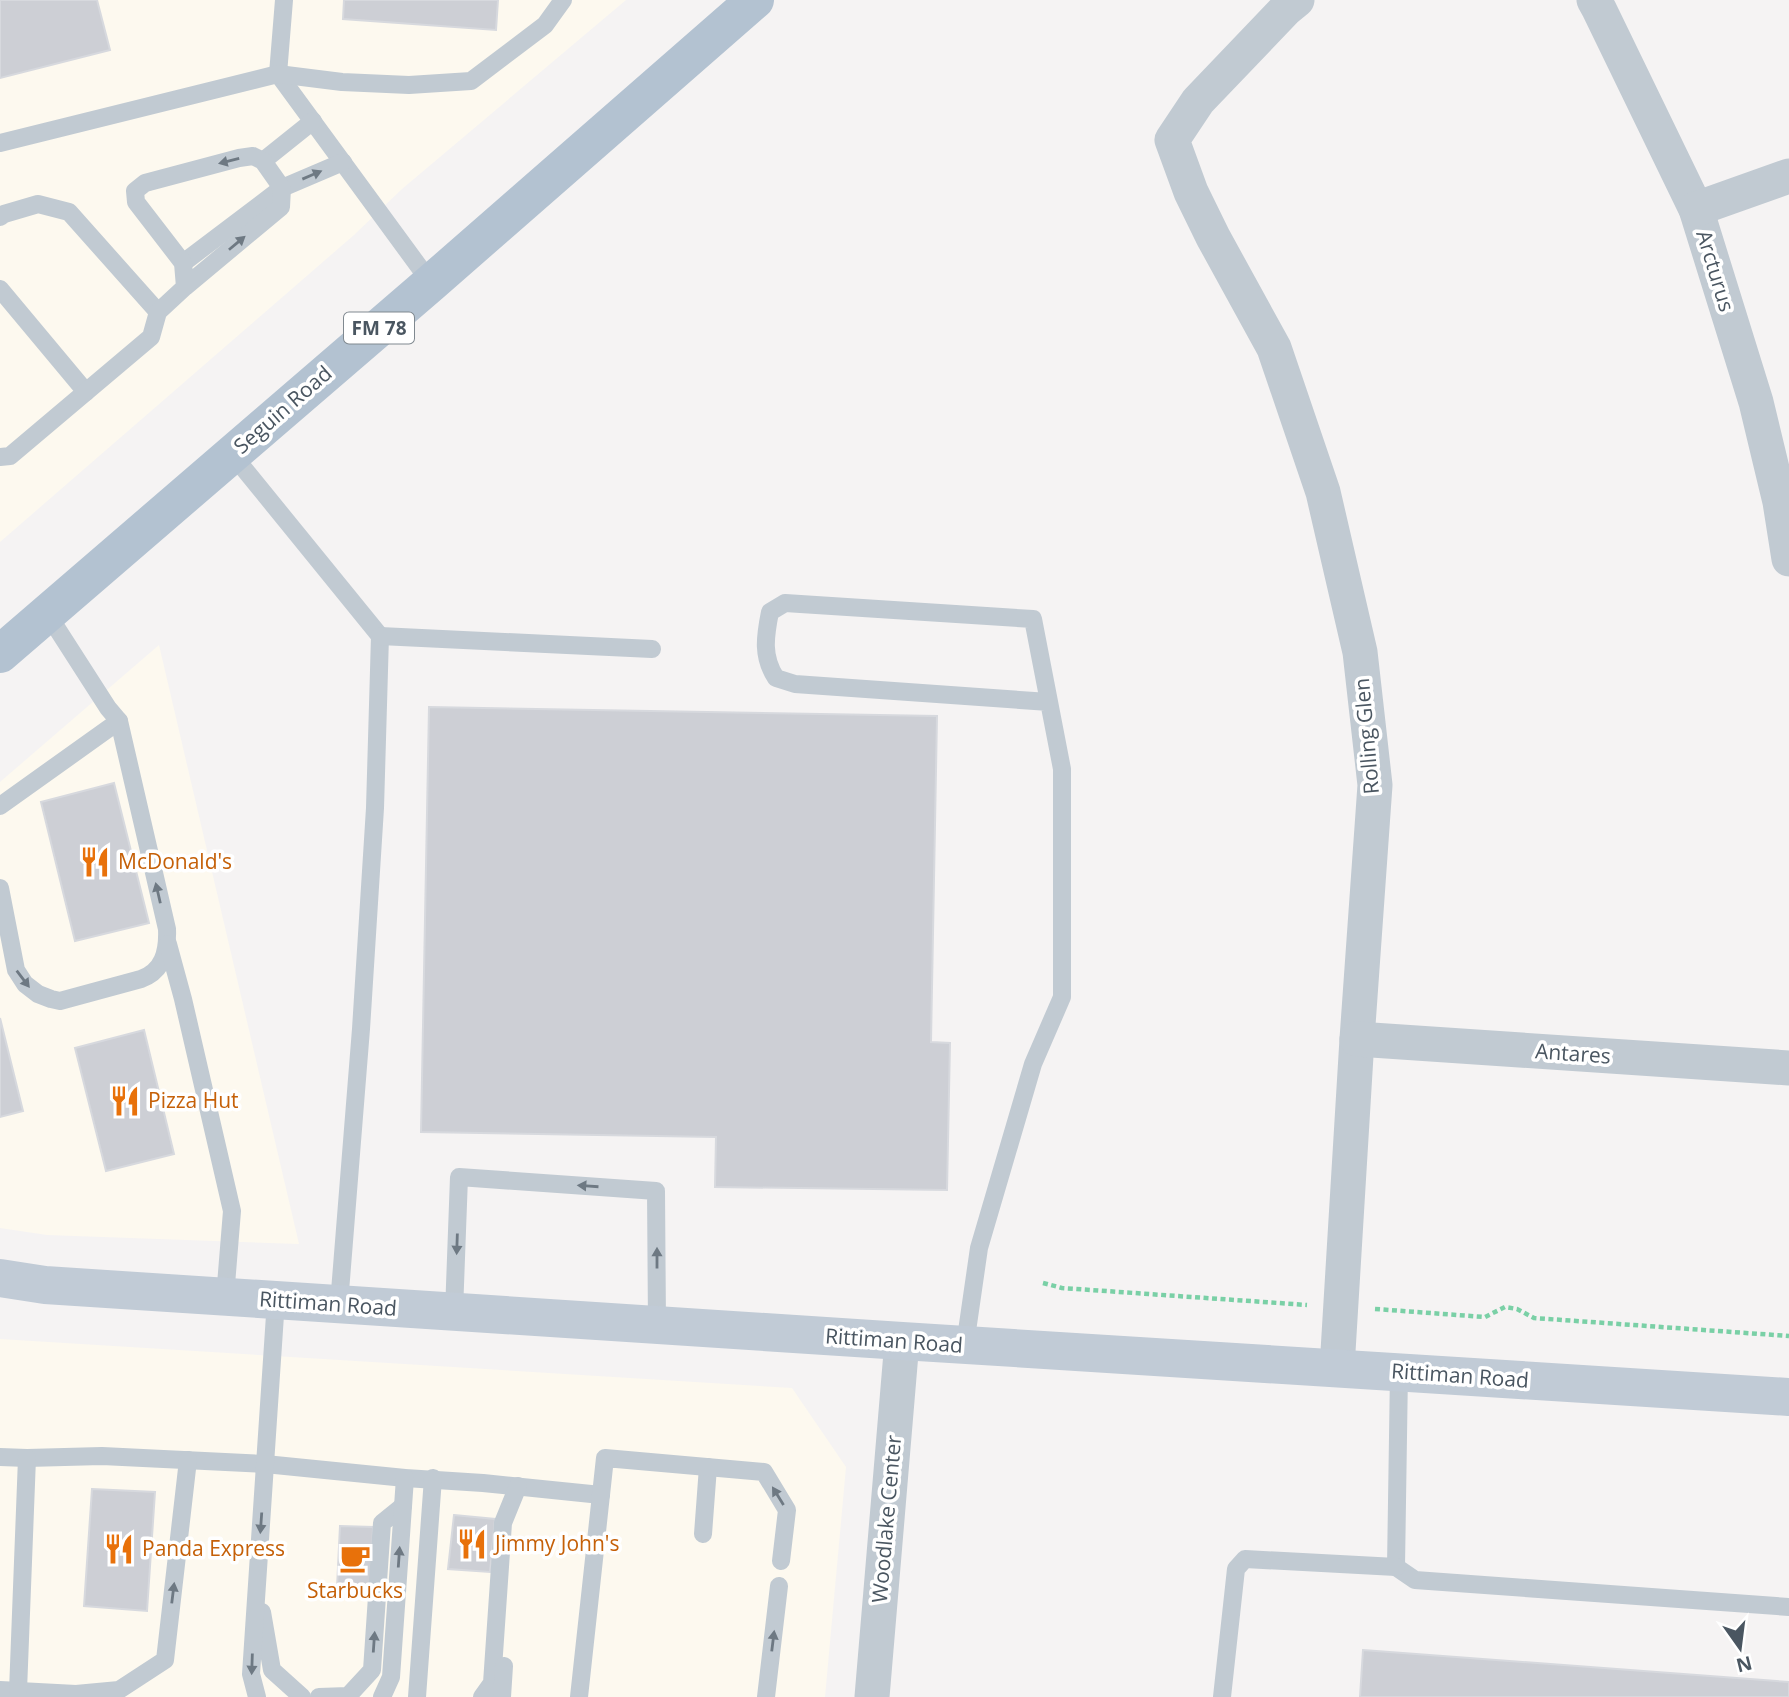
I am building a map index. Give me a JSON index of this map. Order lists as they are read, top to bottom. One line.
{"streets":{"main road":["FM 78","Seguin Road","Rittiman Road"],"street":["Arcturus","Rolling Glen","Antares","Woodlake Center"]},"crossings":[["Rolling Glen","Antares"],["Rolling Glen","Rittiman Road"],["Rittiman Road","Woodlake Center"]],"places":{"restaurant":["McDonald's","Pizza Hut","Jimmy John's","Panda Express"],"cafe":["Starbucks"]},"north":"bottom"}
